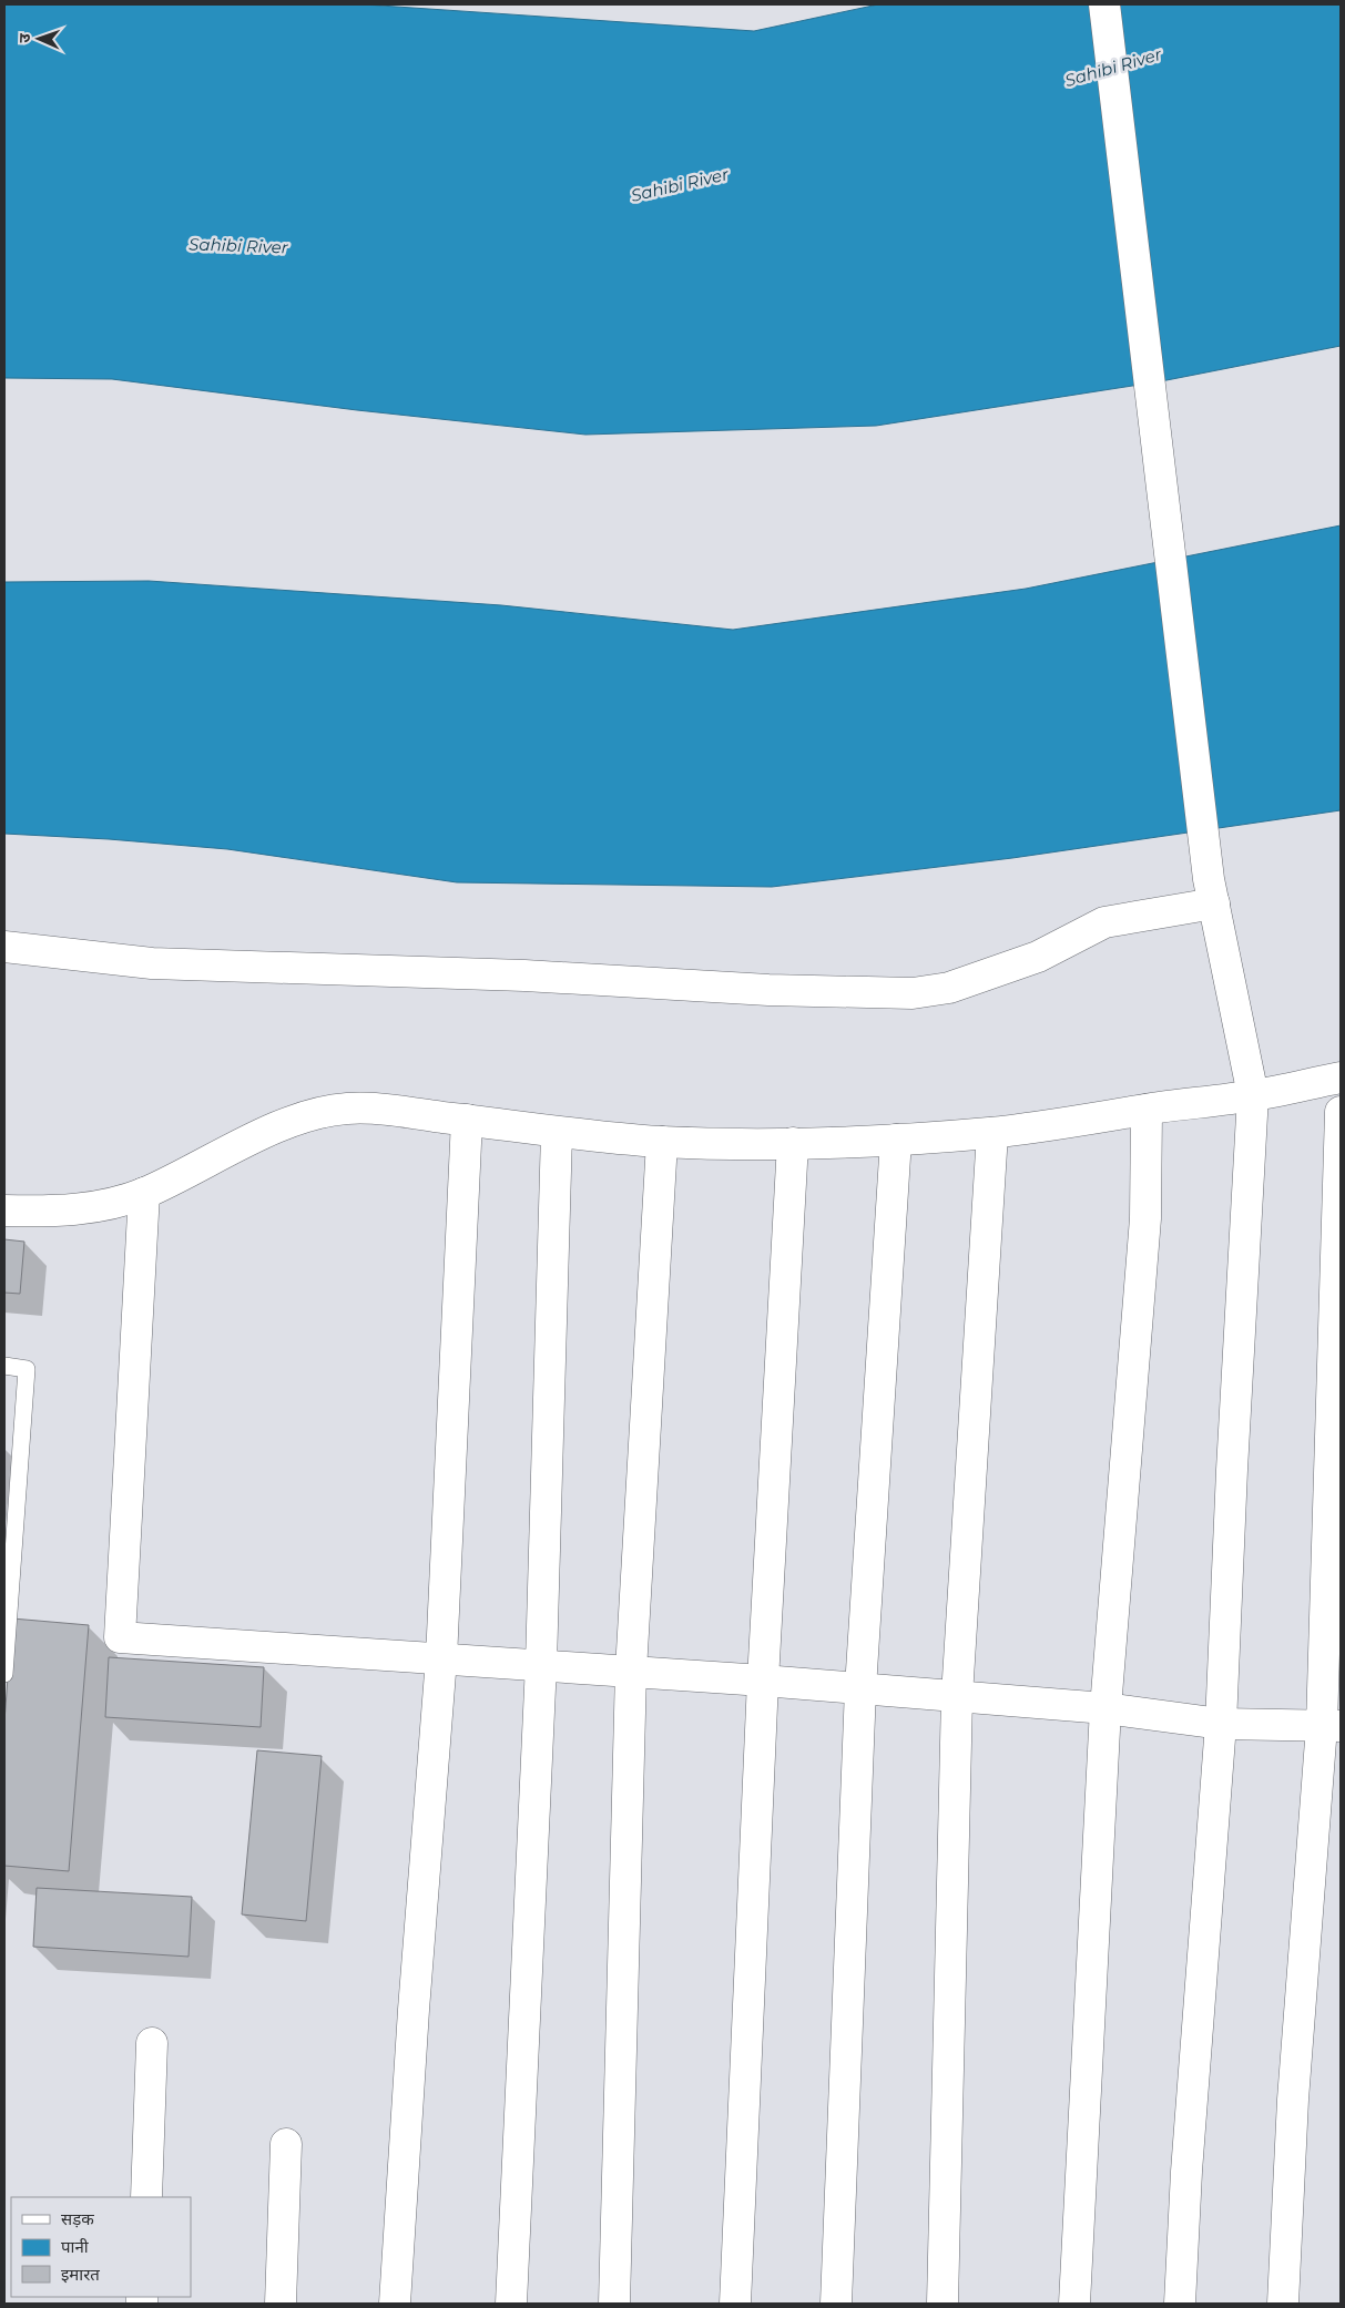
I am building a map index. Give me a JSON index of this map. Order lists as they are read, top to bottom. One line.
{"water":["Sahibi River"],"legend":["सड़क","पानी","इमारत"],"north":"left"}
